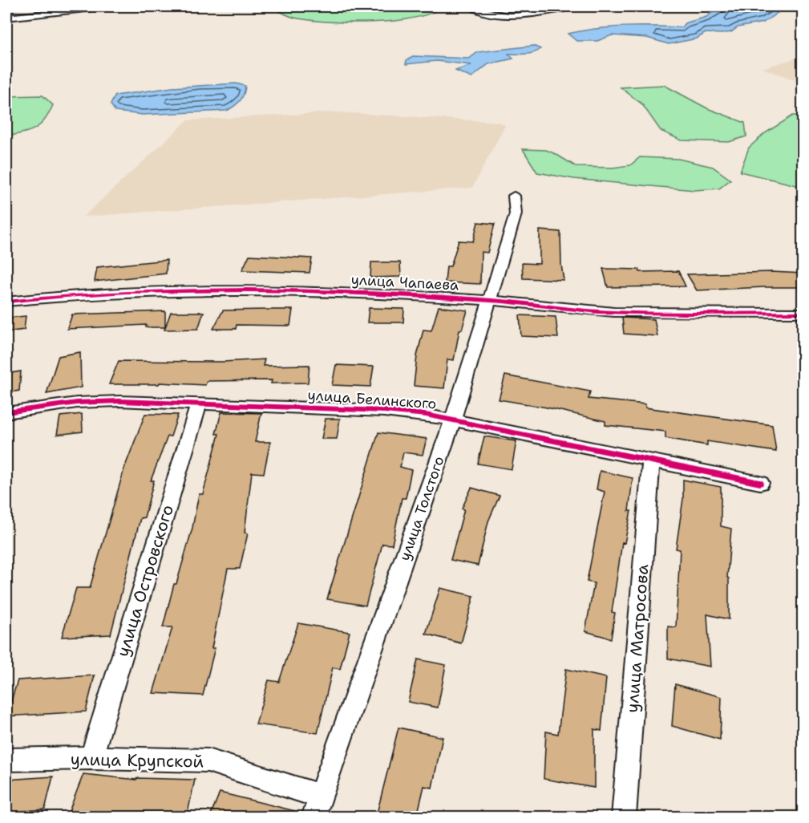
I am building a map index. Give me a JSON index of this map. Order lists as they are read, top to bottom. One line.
{"streets":{"street":["улица Чапаева","улица Белинского","улица Толстого","улица Островского","улица Матросова","улица Крупской"]},"crossings":[["улица Чапаева","улица Толстого"],["улица Белинского","улица Толстого"],["улица Белинского","улица Островского"],["улица Белинского","улица Матросова"],["улица Толстого","улица Крупской"],["улица Островского","улица Крупской"]]}
